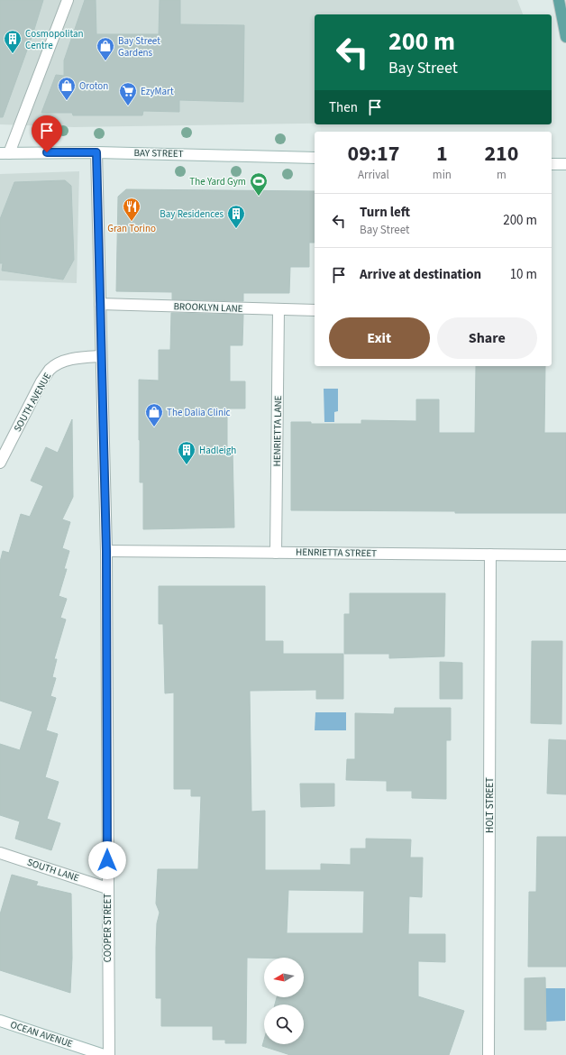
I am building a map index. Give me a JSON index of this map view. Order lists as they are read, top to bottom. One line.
{"streets":{"street":["BAY STREET","BROOKLYN LANE","SOUTH AVENUE","HENRIETTA LANE","HENRIETTA STREET","HOLT STREET","SOUTH LANE","COOPER STREET","OCEAN AVENUE"]},"crossings":[["BAY STREET","COOPER STREET"],["BROOKLYN LANE","HENRIETTA LANE"],["BROOKLYN LANE","COOPER STREET"],["SOUTH AVENUE","COOPER STREET"],["HENRIETTA LANE","HENRIETTA STREET"],["HENRIETTA STREET","HOLT STREET"],["HENRIETTA STREET","COOPER STREET"],["SOUTH LANE","COOPER STREET"]],"places":{"building":["Cosmopolitan Centre","Bay Residences","Hadleigh"],"shop":["Bay Street Gardens","Oroton","The Dalia Clinic"],"supermarket":["EzyMart"],"sports":["The Yard Gym"],"restaurant":["Gran Torino"]},"north":"left","page":{"turn":["200 m","Bay Street"],"then":"Then","eta":["09:17","Arrival","1","min","210","m"],"list":[{"name":"Turn left","note":"Bay Street","value":"200 m"},{"name":"Arrive at destination","value":"10 m"}],"buttons":["Exit","Share"]}}
